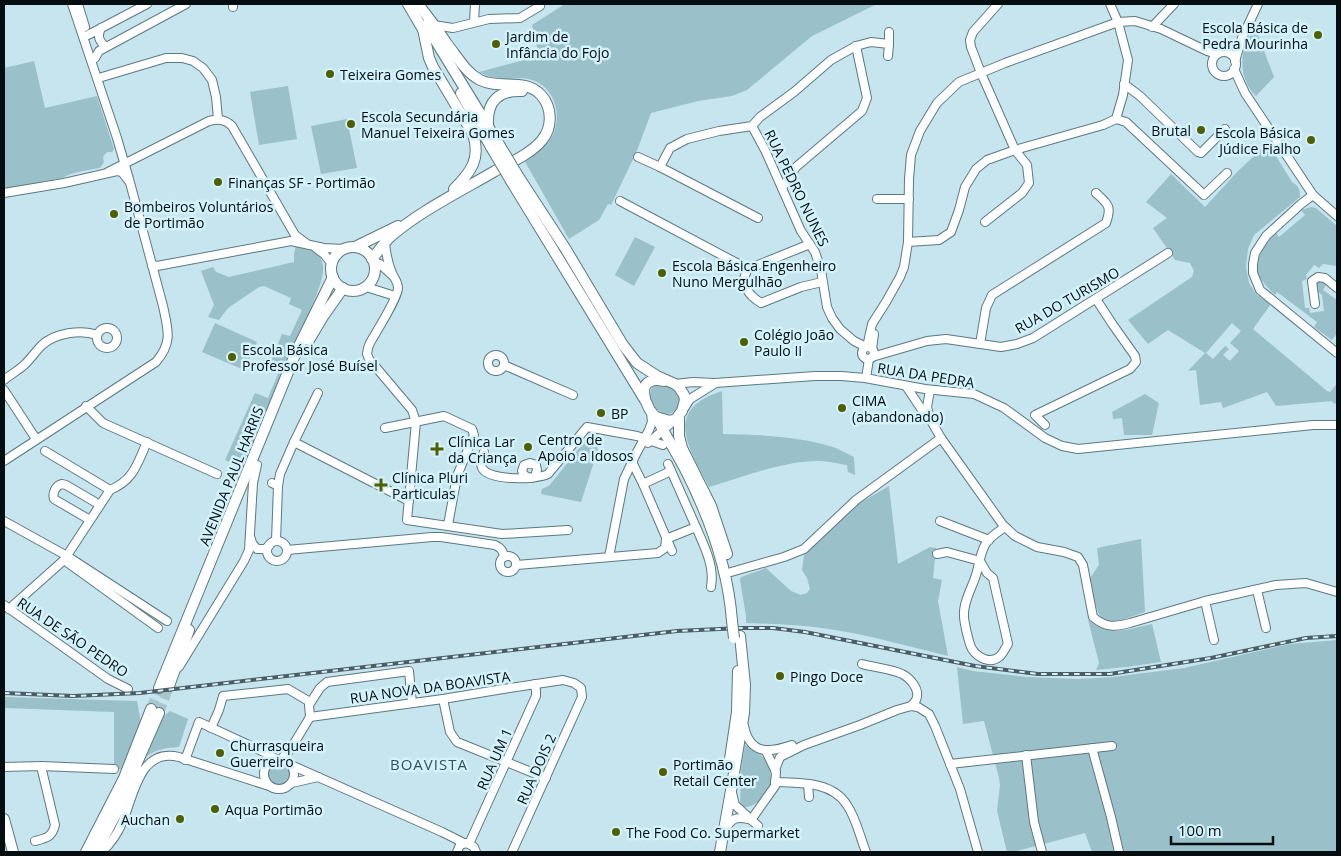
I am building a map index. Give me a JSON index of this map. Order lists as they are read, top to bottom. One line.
{"streets":{"main road":["AVENIDA PAUL HARRIS"],"street":["RUA PEDRO NUNES","RUA DO TURISMO","RUA DA PEDRA","RUA DE SÃO PEDRO","RUA NOVA DA BOAVISTA","RUA UM 1","RUA DOIS 2"]},"crossings":[["RUA PEDRO NUNES","RUA DO TURISMO"],["RUA NOVA DA BOAVISTA","RUA UM 1"],["RUA NOVA DA BOAVISTA","RUA DOIS 2"]],"districts":["BOAVISTA"],"places":{"other":["Escola Básica de Pedra Mourinha","Jardim de Infância do Fojo","Teixeira Gomes","Escola Secundária Manuel Teixeira Gomes","Brutal","Escola Básica Júdice Fialho","Finanças SF - Portimão","Bombeiros Voluntários de Portimão","Escola Básica Engenheiro Nuno Mergulhão","Colégio João Paulo II","Escola Básica Professor José Buísel","CIMA (abandonado)","BP","Centro de Apoio a Idosos","Pingo Doce","Churrasqueira Guerreiro","Portimão Retail Center","Aqua Portimão","Auchan","The Food Co. Supermarket"],"health":["Clínica Lar da Criança","Clínica Pluri Particulas"]},"scale_bar":"100 m"}
